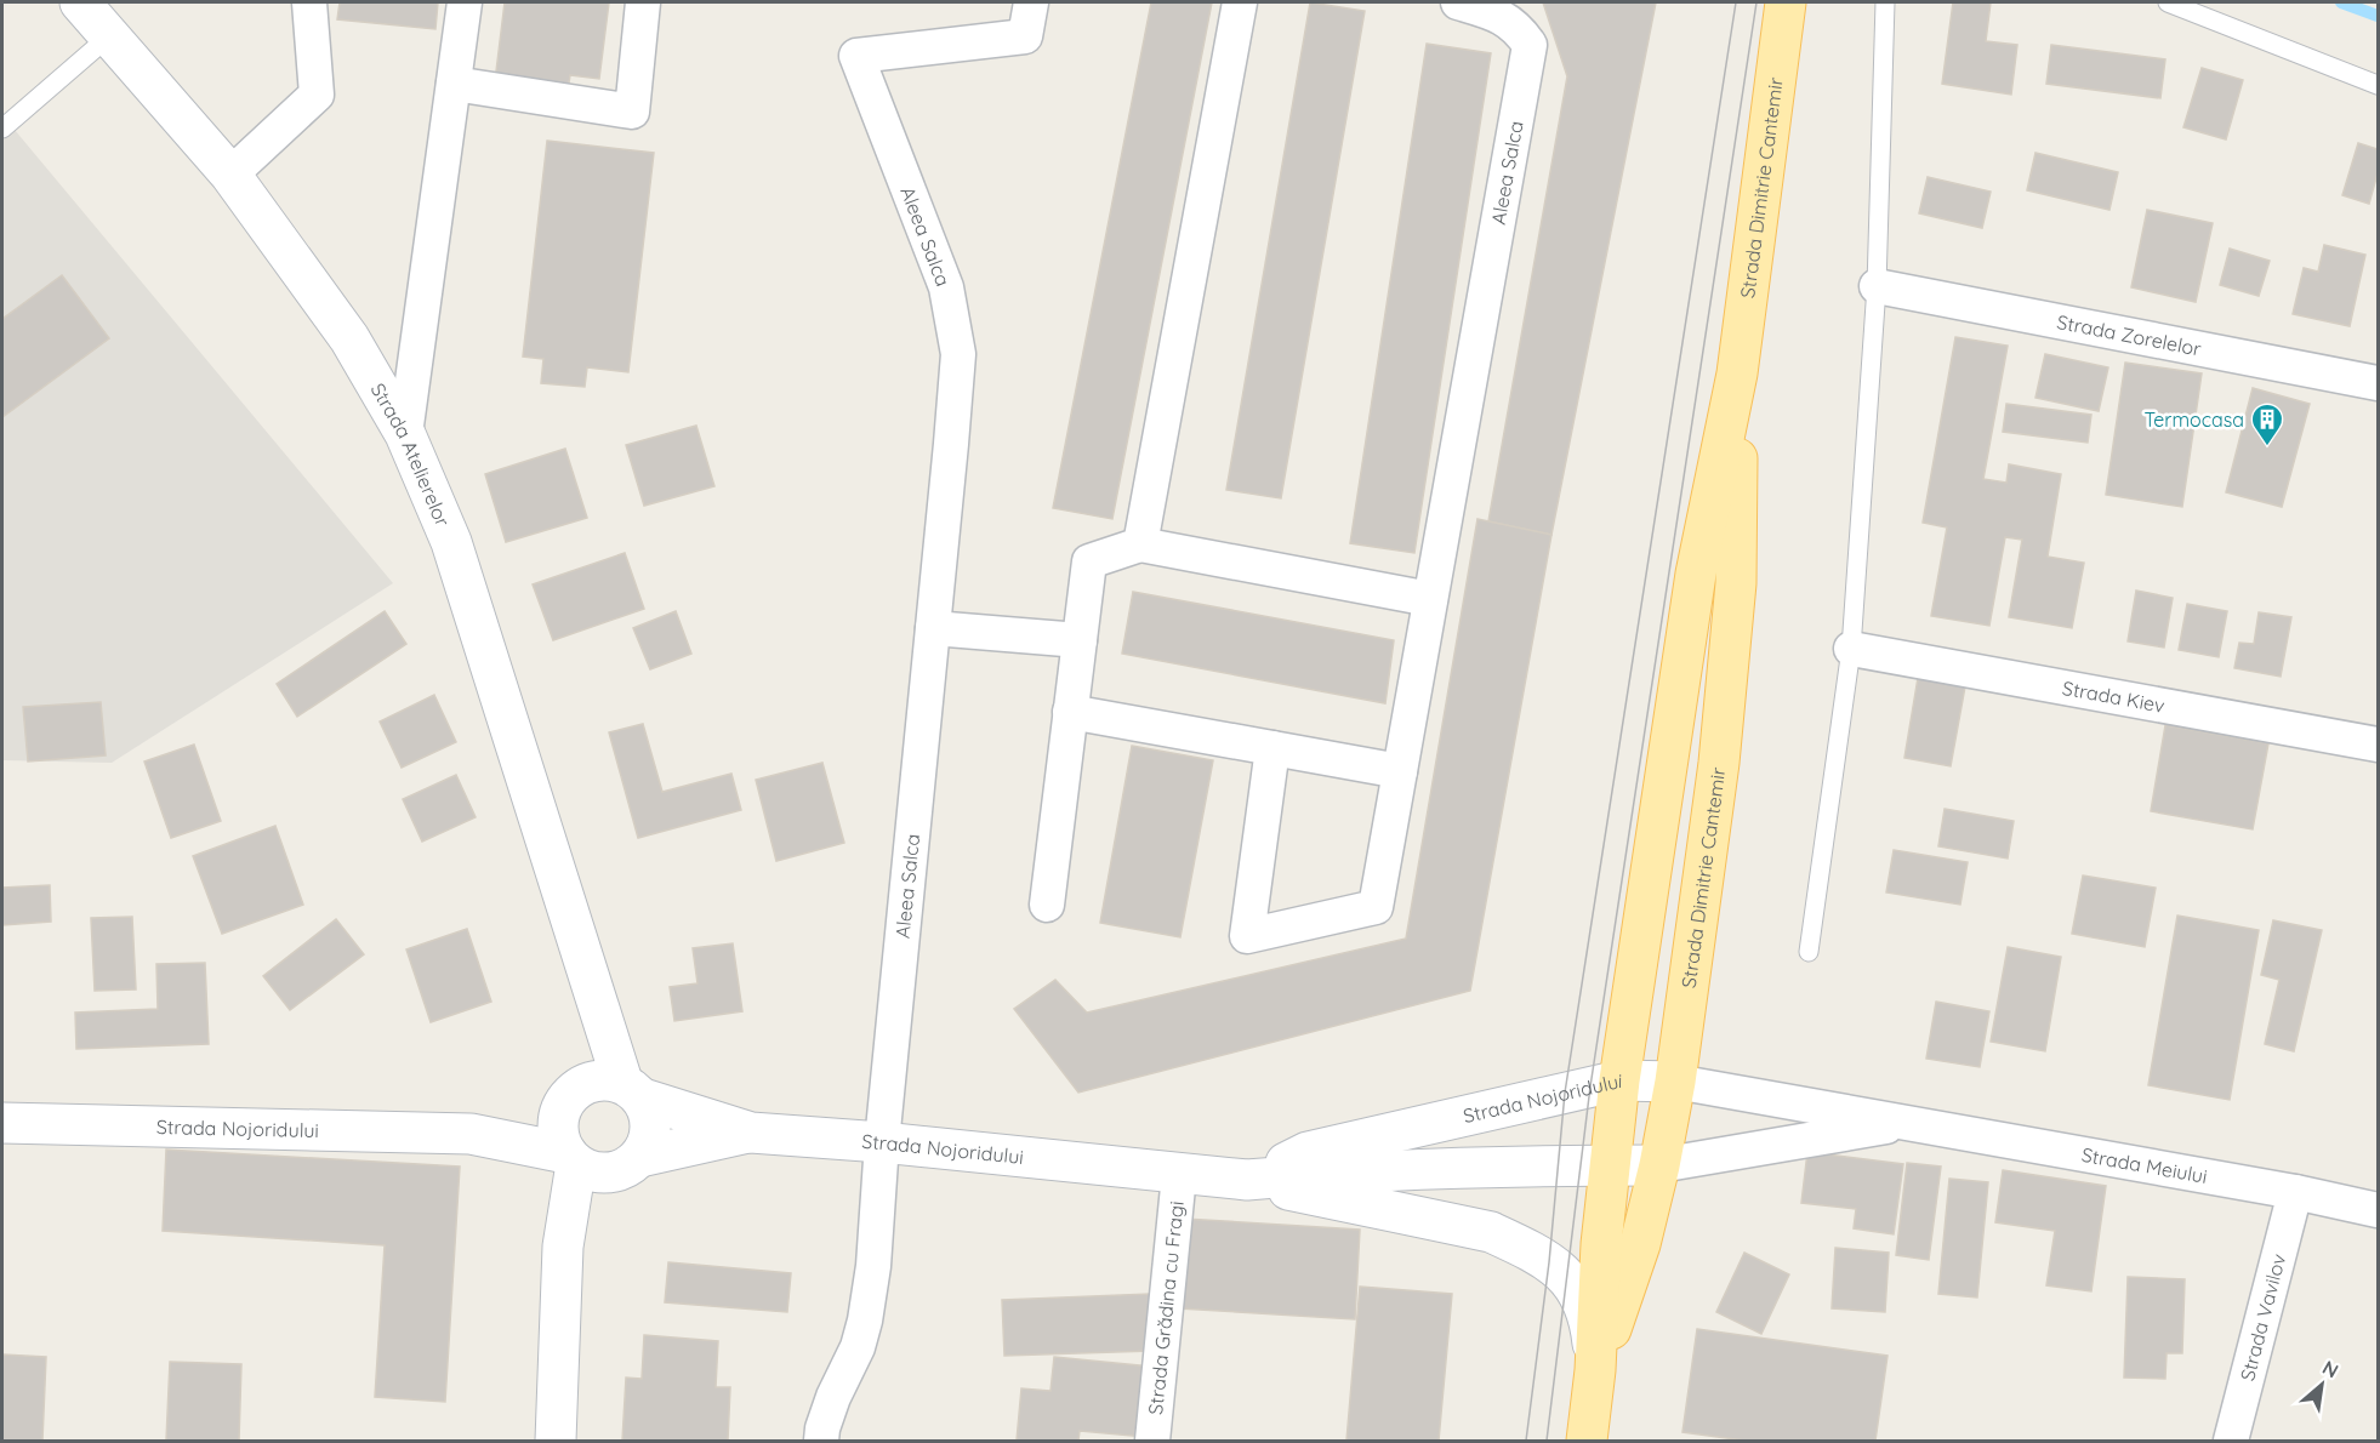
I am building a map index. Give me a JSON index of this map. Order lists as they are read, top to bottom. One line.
{"streets":{"main road":["Strada Dimitrie Cantemir","Strada Atelierelor","Strada Nojoridului"],"street":["Aleea Salca","Strada Zorelelor","Strada Kiev","Strada Meiului","Strada Grădina cu Fragi","Strada Vavilov"]},"crossings":[["Aleea Salca","Strada Nojoridului"],["Strada Dimitrie Cantemir","Strada Nojoridului"],["Strada Dimitrie Cantemir","Strada Meiului"],["Strada Atelierelor","Strada Nojoridului"],["Strada Nojoridului","Strada Meiului"],["Strada Nojoridului","Strada Grădina cu Fragi"],["Strada Meiului","Strada Vavilov"]],"places":{"building":["Termocasa"]},"north":"top right"}
